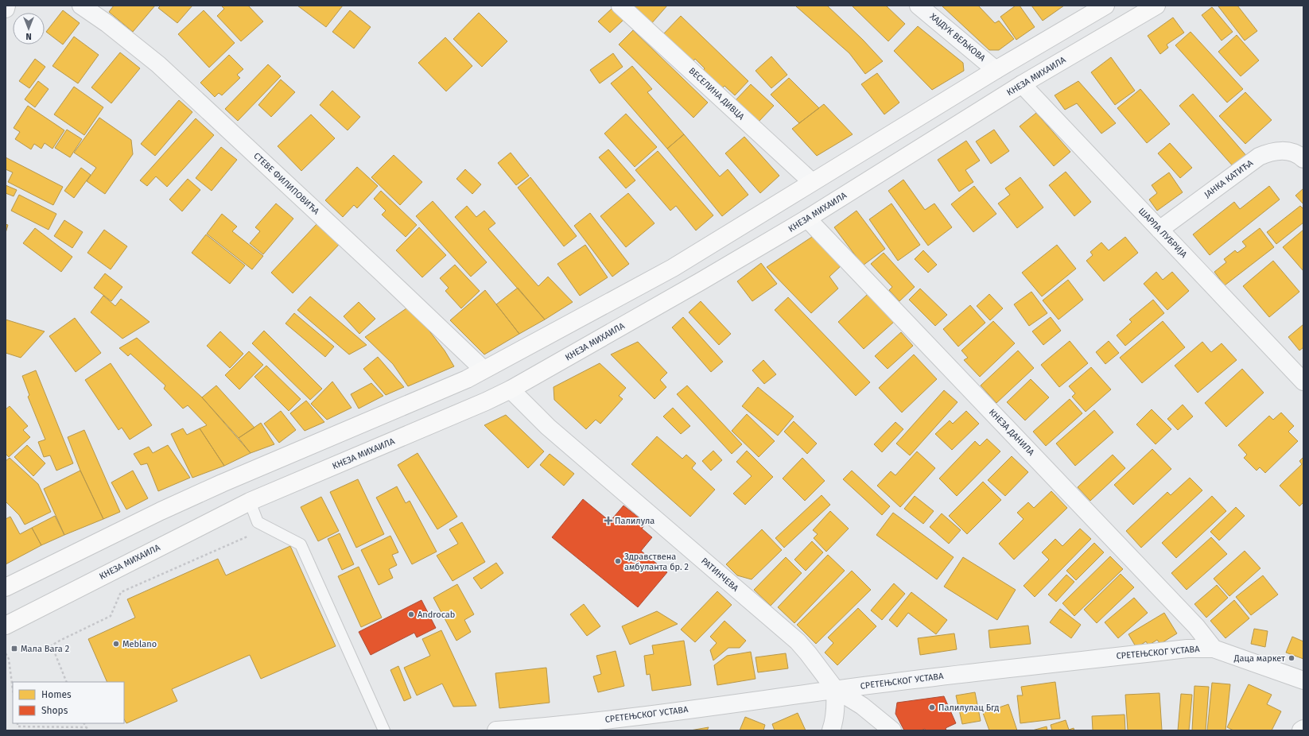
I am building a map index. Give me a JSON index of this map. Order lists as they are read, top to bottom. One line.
{"streets":{"main road":["КНЕЗА МИХАИЛА"],"street":["ХАЈДУК ВЕЉКОВА","ВЕСЕЛИНА ДИВЦА","ЈАНКА КАТИЋА","СТЕВЕ ФИЛИПОВИЋА","ШАРЛА ЛУБРИЈА","КНЕЗА ДАНИЛА","РАТИНЧЕВА","СРЕТЕЊСКОГ УСТАВА"]},"crossings":[["КНЕЗА МИХАИЛА","ШАРЛА ЛУБРИЈА"],["КНЕЗА МИХАИЛА","КНЕЗА ДАНИЛА"],["КНЕЗА МИХАИЛА","РАТИНЧЕВА"],["ЈАНКА КАТИЋА","ШАРЛА ЛУБРИЈА"],["КНЕЗА ДАНИЛА","СРЕТЕЊСКОГ УСТАВА"],["РАТИНЧЕВА","СРЕТЕЊСКОГ УСТАВА"]],"places":{"health":["Палилула"],"other":["Здравствена амбуланта бр. 2","Androcab","Meblano","Даца маркет","Палилулац Бгд"],"transit":["Мала Вага 2"]},"legend":["Homes","Shops"],"north":"bottom"}
